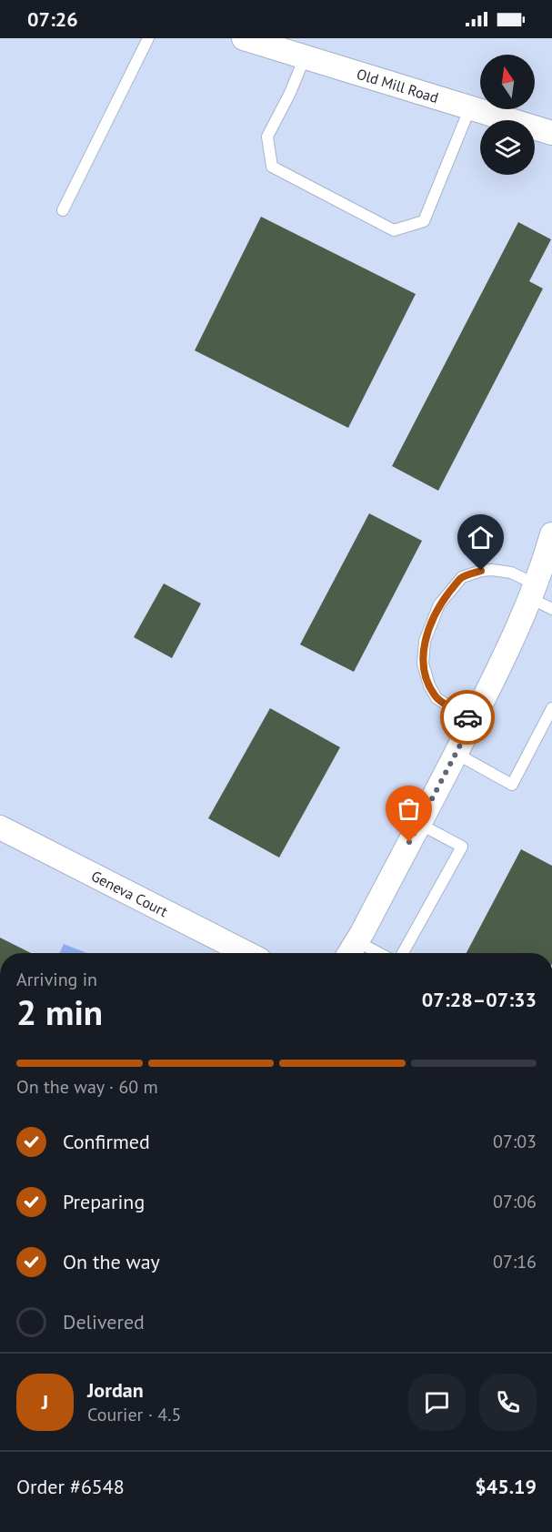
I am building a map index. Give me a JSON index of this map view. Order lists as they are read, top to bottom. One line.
{"streets":{"street":["Old Mill Road","Geneva Court"]},"north":"top","page":{"status":"07:26","heading":["2 min","Arriving in","07:28–07:33"],"panel":["Jordan","Courier · 4.5","Order #6548","$45.19"],"bar":"On the way · 60 m","list":[["Confirmed","07:03"],["Preparing","07:06"],["On the way","07:16"],"Delivered"],"round":"J"}}
